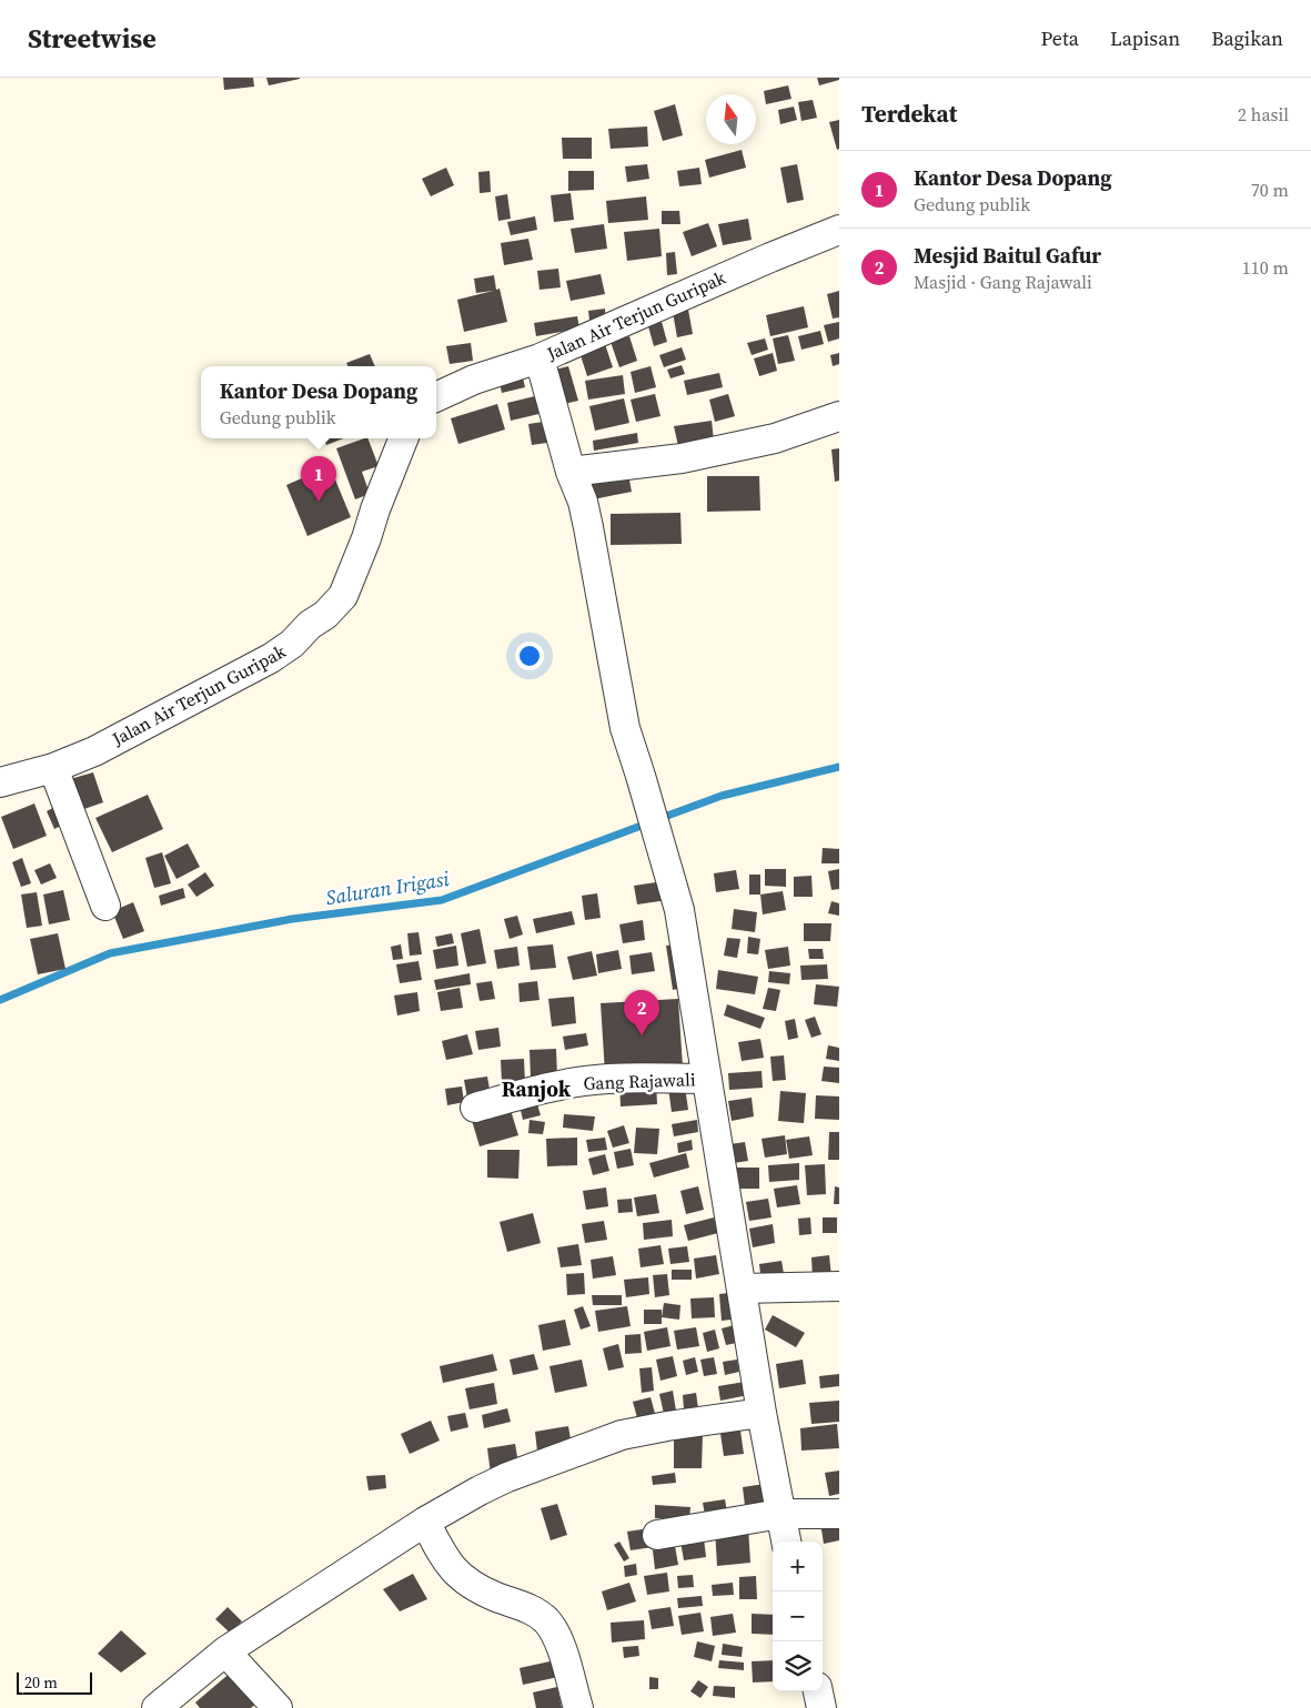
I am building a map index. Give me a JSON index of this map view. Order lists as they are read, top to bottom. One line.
{"streets":{"street":["Jalan Air Terjun Guripak","Gang Rajawali"]},"districts":["Ranjok"],"water":["Saluran Irigasi"],"scale_bar":"20 m","north":"top","page":{"header":"Streetwise","nav":["Peta","Lapisan","Bagikan"],"heading":["Terdekat","2 hasil"],"list":[{"mark":"1","name":"Kantor Desa Dopang","note":"Gedung publik","value":"70 m"},{"mark":"2","name":"Mesjid Baitul Gafur","note":"Masjid · Gang Rajawali","value":"110 m"}],"popup":["Kantor Desa Dopang","Gedung publik"],"pins":["1","2"],"map_buttons":["+","−"],"scale":"20 m"}}
